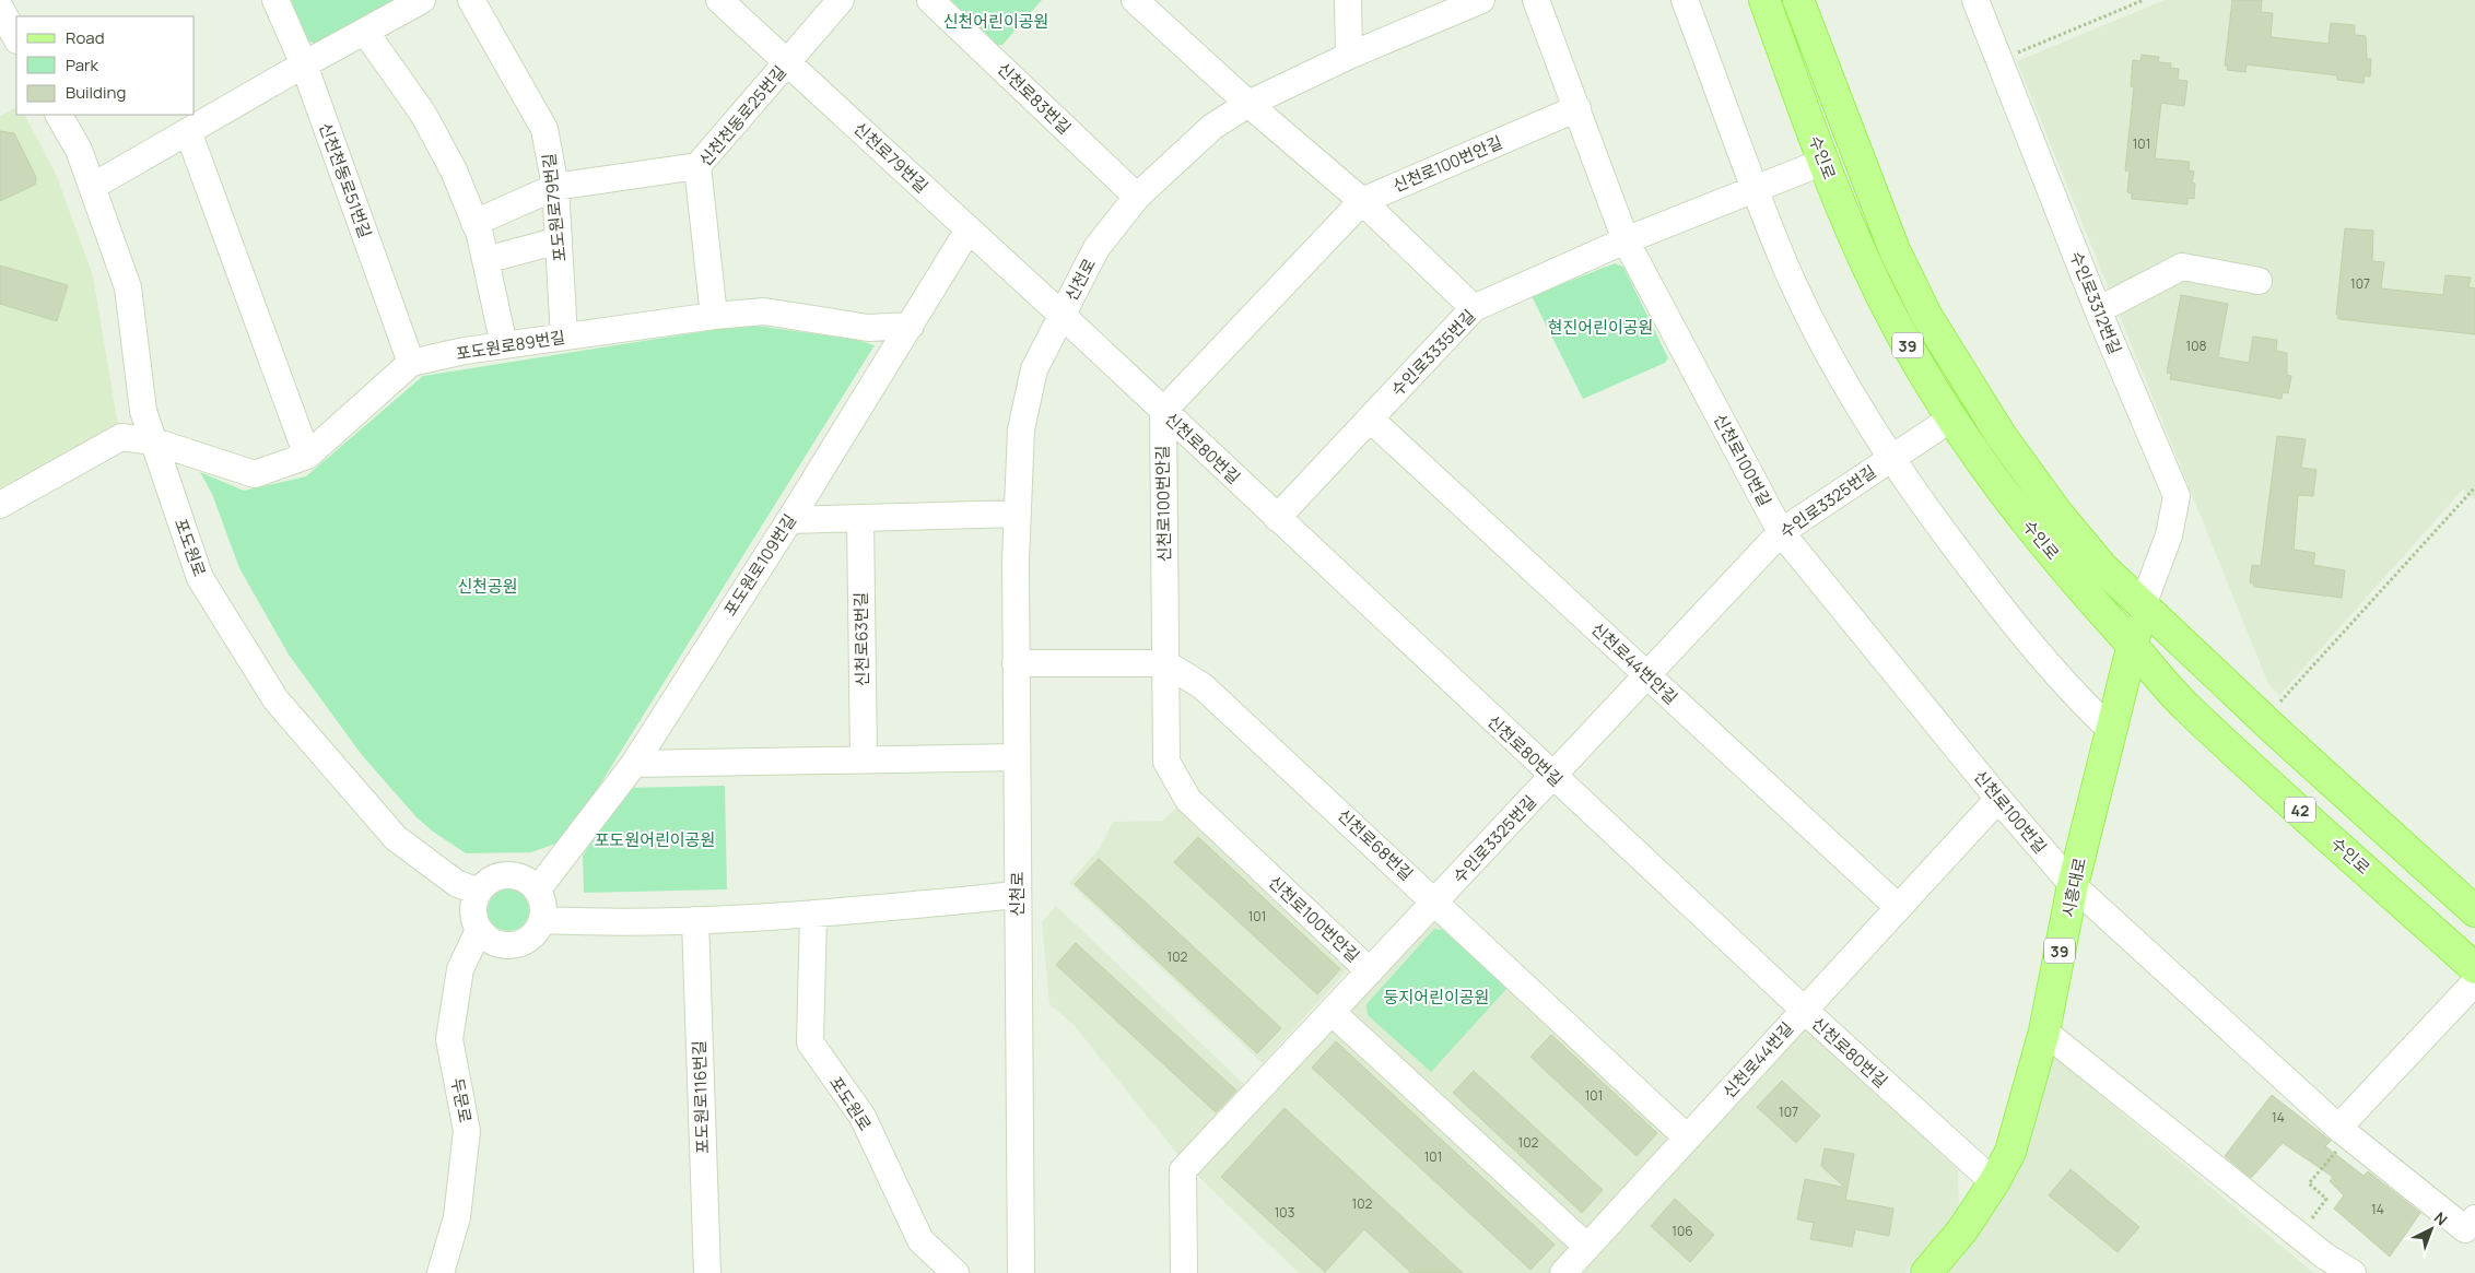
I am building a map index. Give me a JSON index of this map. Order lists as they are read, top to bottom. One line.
{"streets":{"main road":["수인로","39","42","시흥대로"],"street":["신천로83번길","신천천동로25번길","신천로79번길","신천로100번안길","신천천동로51번길","포도원로79번길","신천로","수인로3312번길","포도원로89번길","수인로3335번길","신천로80번길","신천로100번길","수인로3325번길","포도원로","포도원로109번길","신천로63번길","신천로44번안길","신천로68번길","신천로44번길","포도원로116번길","두문로"]},"crossings":[["신천로83번길","신천로"],["신천천동로25번길","신천로79번길"],["신천천동로25번길","포도원로89번길"],["신천로79번길","신천로"],["신천로79번길","신천로80번길"],["신천로79번길","포도원로109번길"],["수인로","수인로3312번길"],["수인로","수인로3335번길"],["수인로","수인로3325번길"],["수인로","시흥대로"],["신천로100번안길","신천로80번길"],["신천로100번안길","신천로100번길"],["신천로100번안길","수인로3325번길"],["신천로100번안길","신천로68번길"],["신천천동로51번길","포도원로89번길"],["포도원로79번길","포도원로89번길"],["신천로","신천로80번길"],["수인로3312번길","시흥대로"],["포도원로89번길","포도원로109번길"],["수인로3335번길","신천로80번길"],["수인로3335번길","신천로100번길"],["수인로3335번길","신천로44번안길"],["신천로80번길","수인로3325번길"],["신천로80번길","시흥대로"],["신천로80번길","신천로44번길"],["신천로100번길","수인로3325번길"],["신천로100번길","시흥대로"],["신천로100번길","신천로44번길"],["수인로3325번길","신천로44번안길"],["수인로3325번길","신천로68번길"],["포도원로","포도원로109번길"],["포도원로","두문로"],["포도원로109번길","두문로"],["신천로44번안길","신천로44번길"],["신천로68번길","신천로44번길"]],"parks":["신천어린이공원","현진어린이공원","신천공원","포도원어린이공원","둥지어린이공원"],"house_numbers":["101","107","108","101","102","101","107","14","102","101","102","14","103","106"],"legend":["Road","Park","Building"],"north":"top right"}
